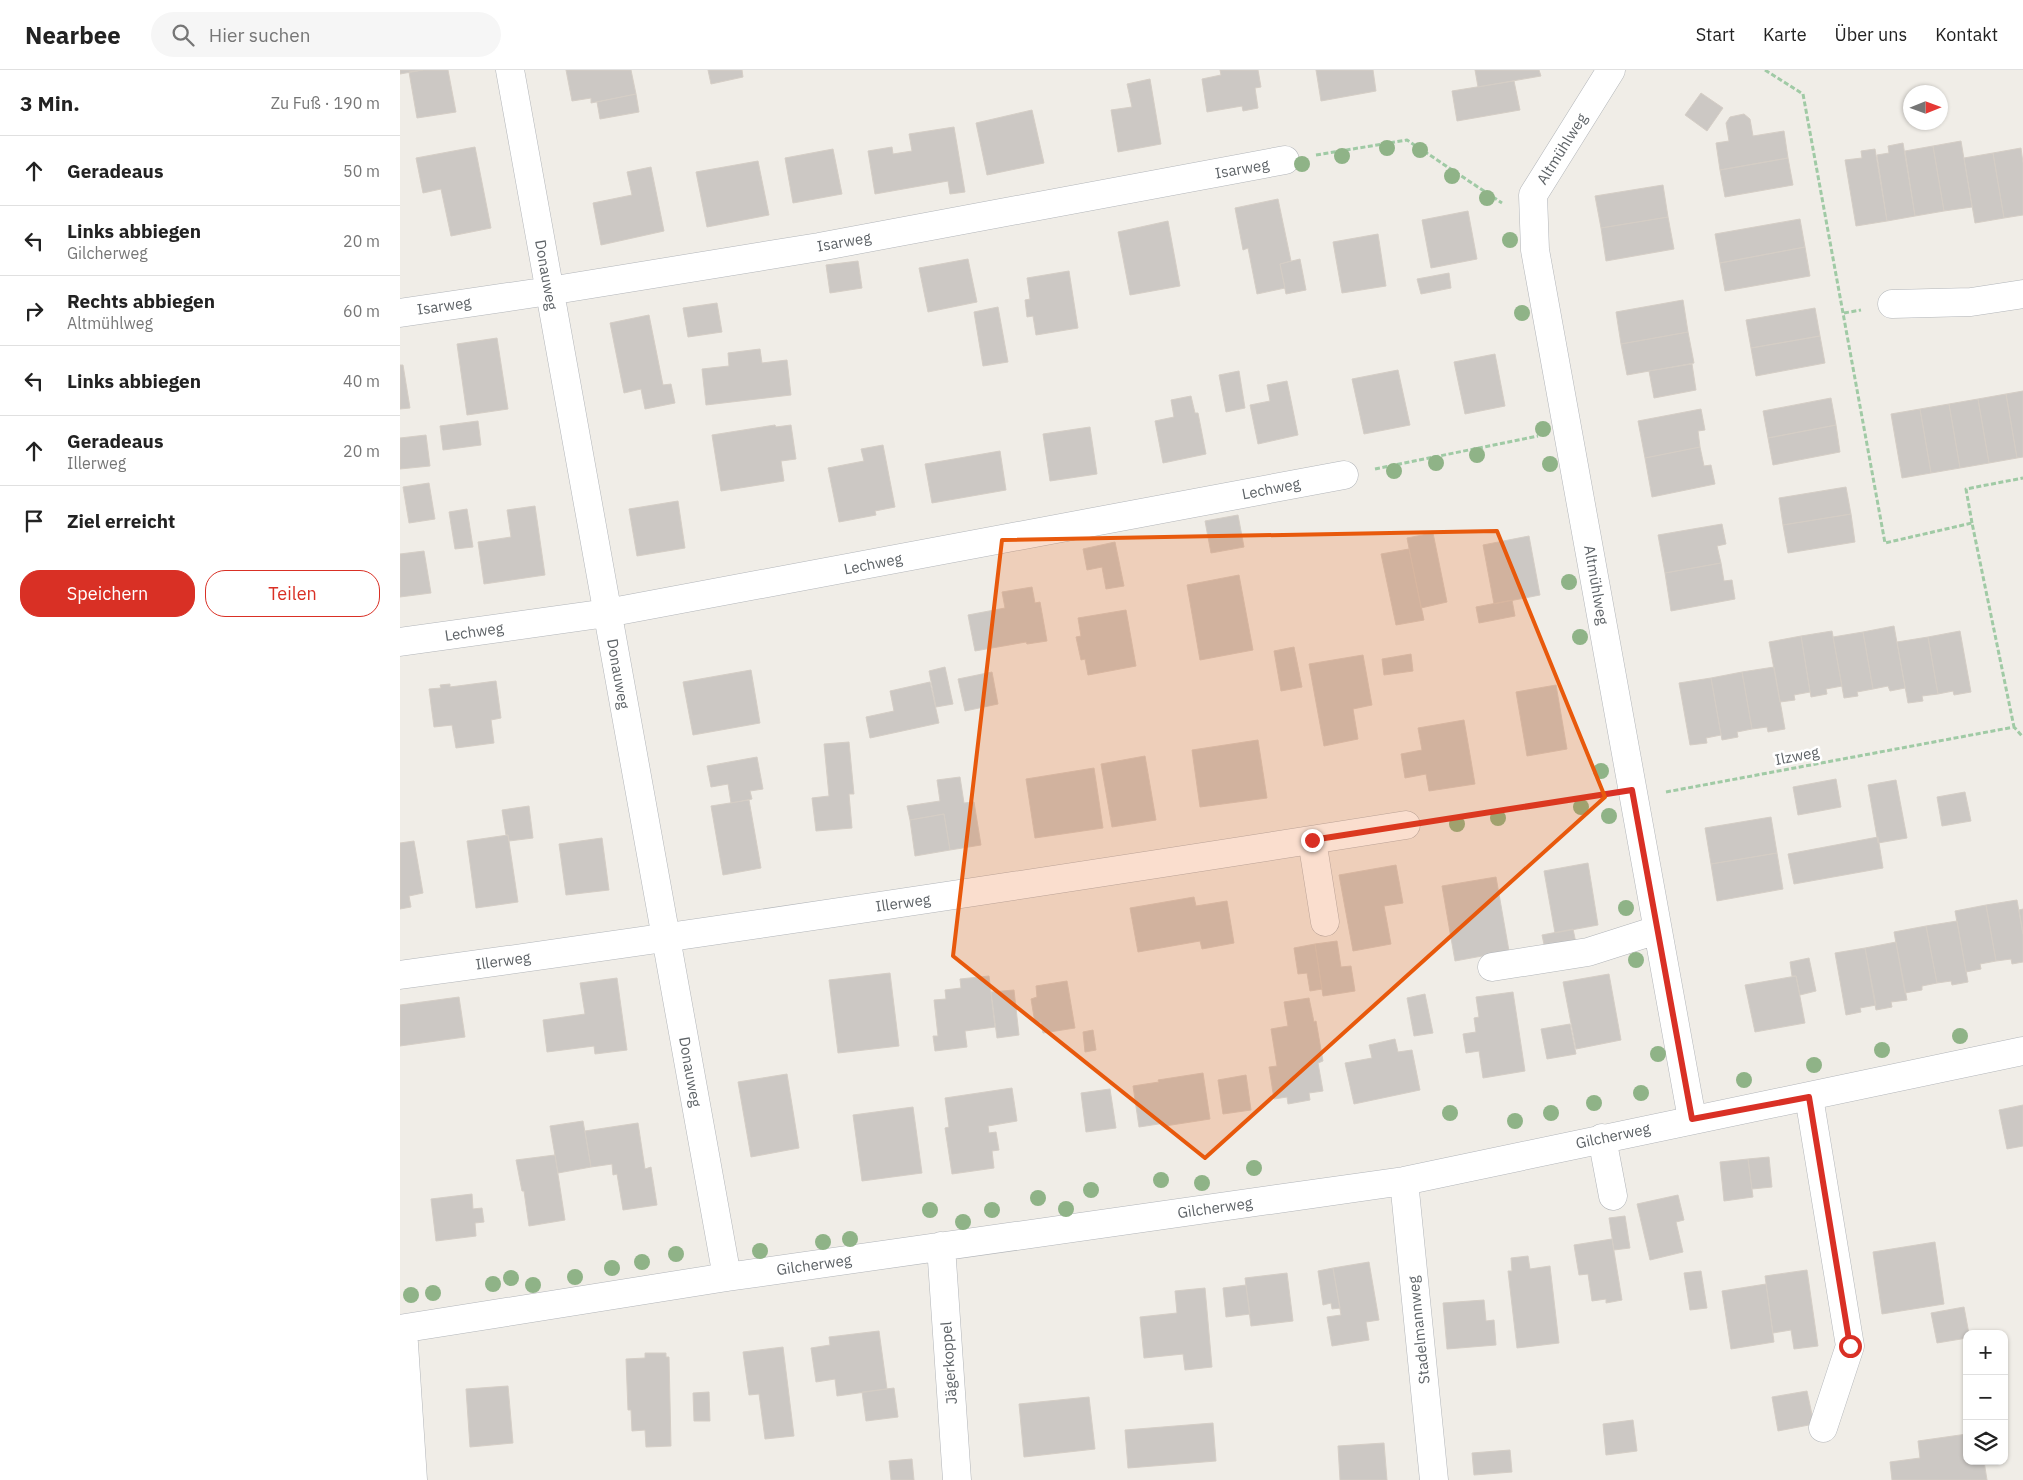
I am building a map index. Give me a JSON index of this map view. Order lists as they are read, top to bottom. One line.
{"streets":{"street":["Altmühlweg","Isarweg","Donauweg","Lechweg","Illerweg","Gilcherweg","Stadelmannweg","Jägerkoppel"],"path":["Ilzweg"]},"crossings":[["Altmühlweg","Ilzweg"],["Altmühlweg","Gilcherweg"],["Isarweg","Donauweg"],["Donauweg","Lechweg"],["Donauweg","Illerweg"],["Donauweg","Gilcherweg"],["Ilzweg","Illerweg"],["Gilcherweg","Stadelmannweg"],["Gilcherweg","Jägerkoppel"]],"north":"right","page":{"header":"Nearbee","search":"Hier suchen","nav":["Start","Karte","Über uns","Kontakt"],"heading":["3 Min.","Zu Fuß · 190 m"],"list":[["Geradeaus","50 m"],["Links abbiegen","Gilcherweg","20 m"],["Rechts abbiegen","Altmühlweg","60 m"],["Links abbiegen","40 m"],["Geradeaus","Illerweg","20 m"],"Ziel erreicht"],"buttons":["Speichern","Teilen"],"map_buttons":["+","−"]}}
